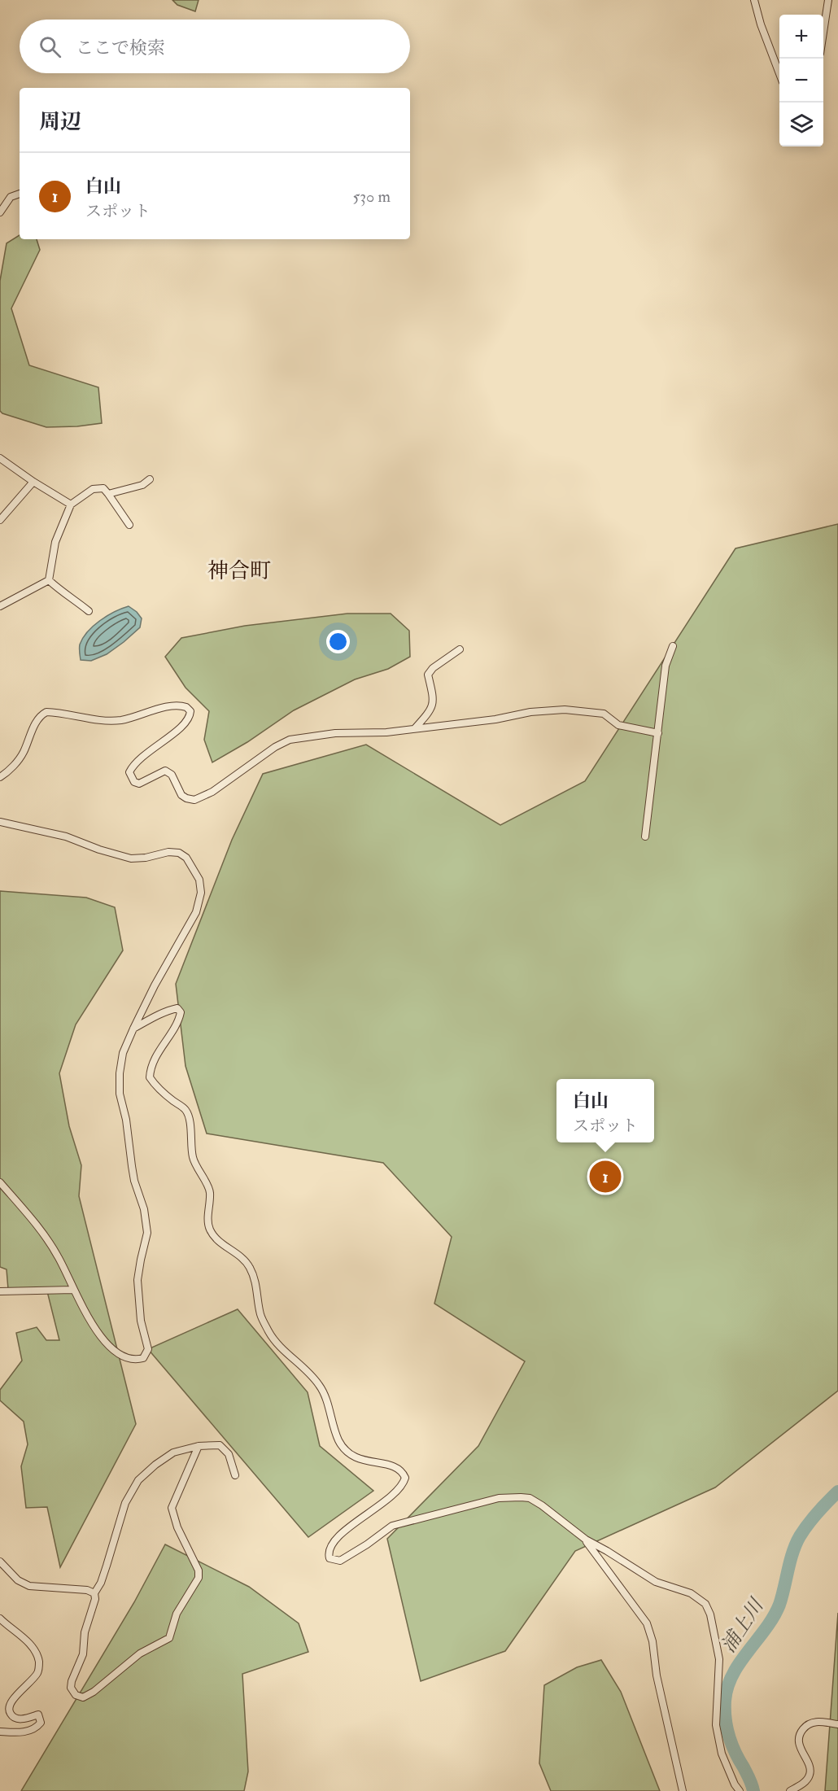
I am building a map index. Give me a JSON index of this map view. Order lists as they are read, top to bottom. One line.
{"districts":["神合町"],"water":["浦上川"],"page":{"map_buttons":["+","−"],"search":"ここで検索","heading":"周辺","list":[{"mark":"1","name":"白山","note":"スポット","value":"530 m"}],"popup":["白山","スポット"],"pins":"1"}}
